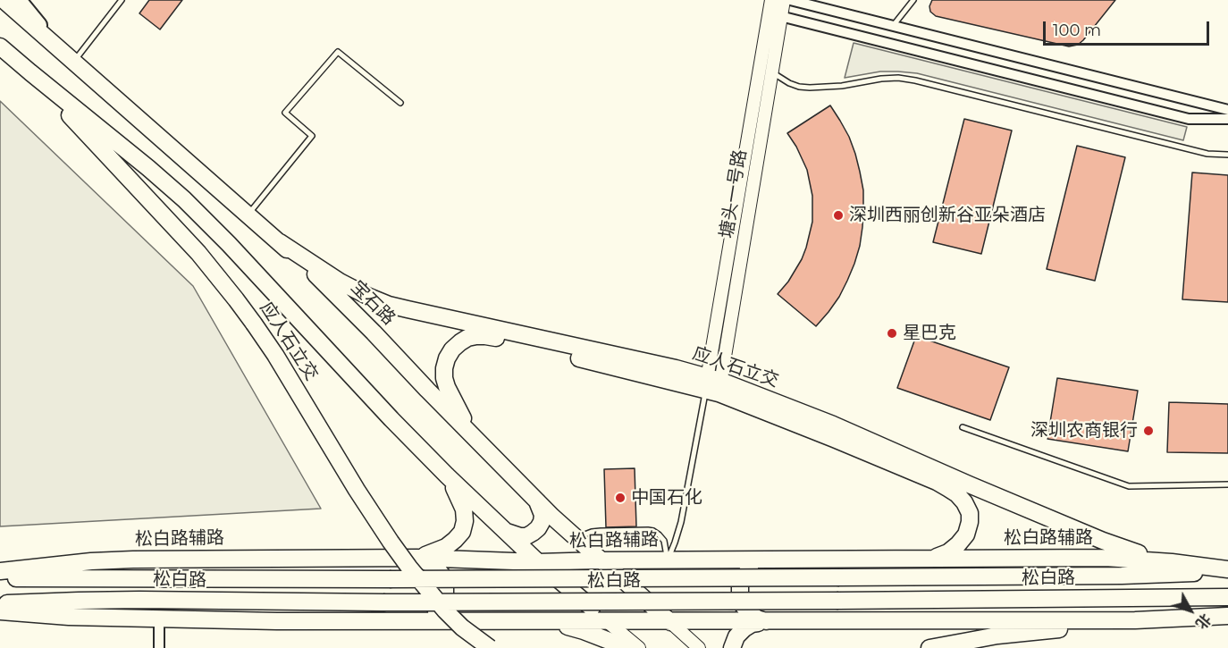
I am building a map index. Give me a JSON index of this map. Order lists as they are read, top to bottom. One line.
{"streets":{"main road":["宝石路","应人石立交","松白路辅路","松白路"],"street":["塘头一号路"]},"crossings":[["塘头一号路","应人石立交"],["宝石路","应人石立交"],["宝石路","松白路辅路"],["应人石立交","松白路辅路"],["松白路辅路","松白路"]],"places":["深圳西丽创新谷亚朵酒店","星巴克","深圳农商银行","中国石化"],"scale_bar":"100 m","north":"bottom right"}
